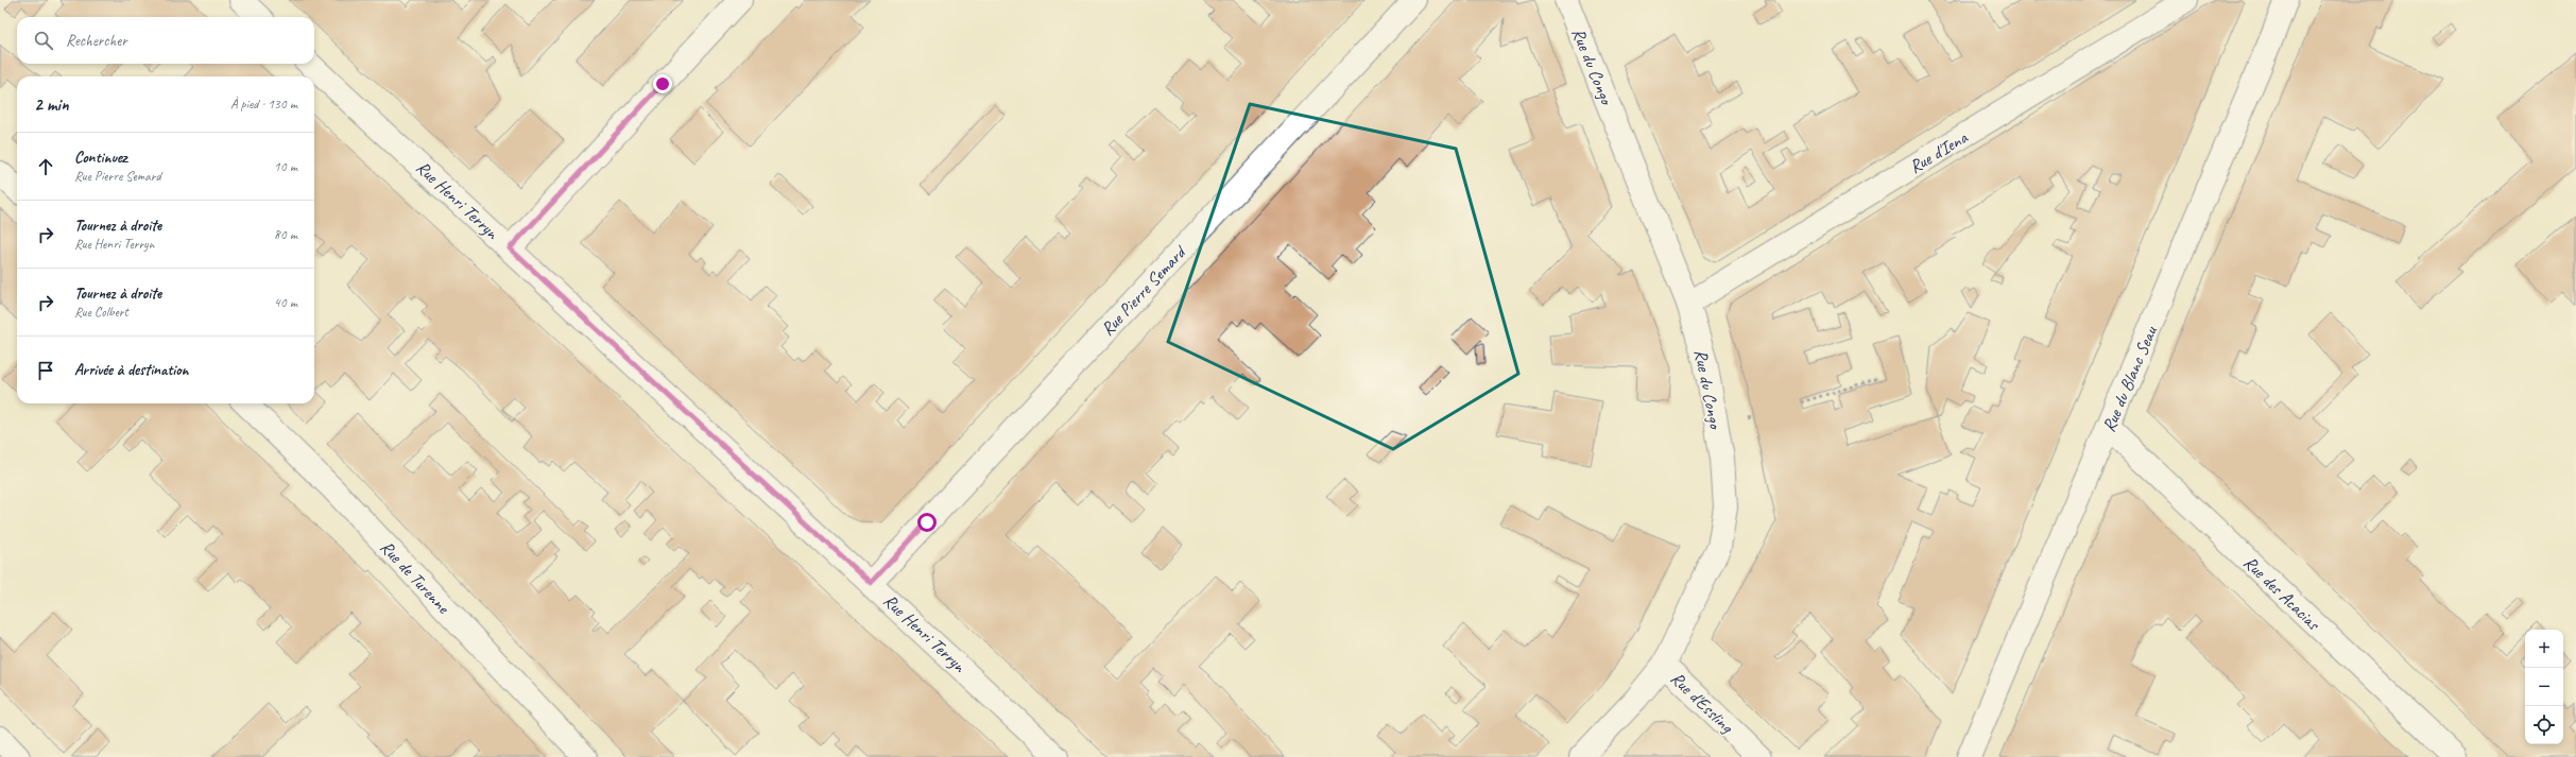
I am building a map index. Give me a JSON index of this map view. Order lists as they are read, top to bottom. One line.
{"streets":{"street":["Rue du Congo","Rue d'Iena","Rue Henri Terryn","Rue Pierre Semard","Rue du Blanc Seau","Rue de Turenne","Rue des Acacias","Rue d'Essling"]},"crossings":[["Rue du Congo","Rue d'Iena"],["Rue du Congo","Rue d'Essling"],["Rue Henri Terryn","Rue Pierre Semard"],["Rue du Blanc Seau","Rue des Acacias"]],"page":{"search":"Rechercher","heading":["2 min","À pied · 130 m"],"list":[["Continuez","Rue Pierre Semard","10 m"],["Tournez à droite","Rue Henri Terryn","80 m"],["Tournez à droite","Rue Colbert","40 m"],"Arrivée à destination"],"map_buttons":["+","−"]}}
